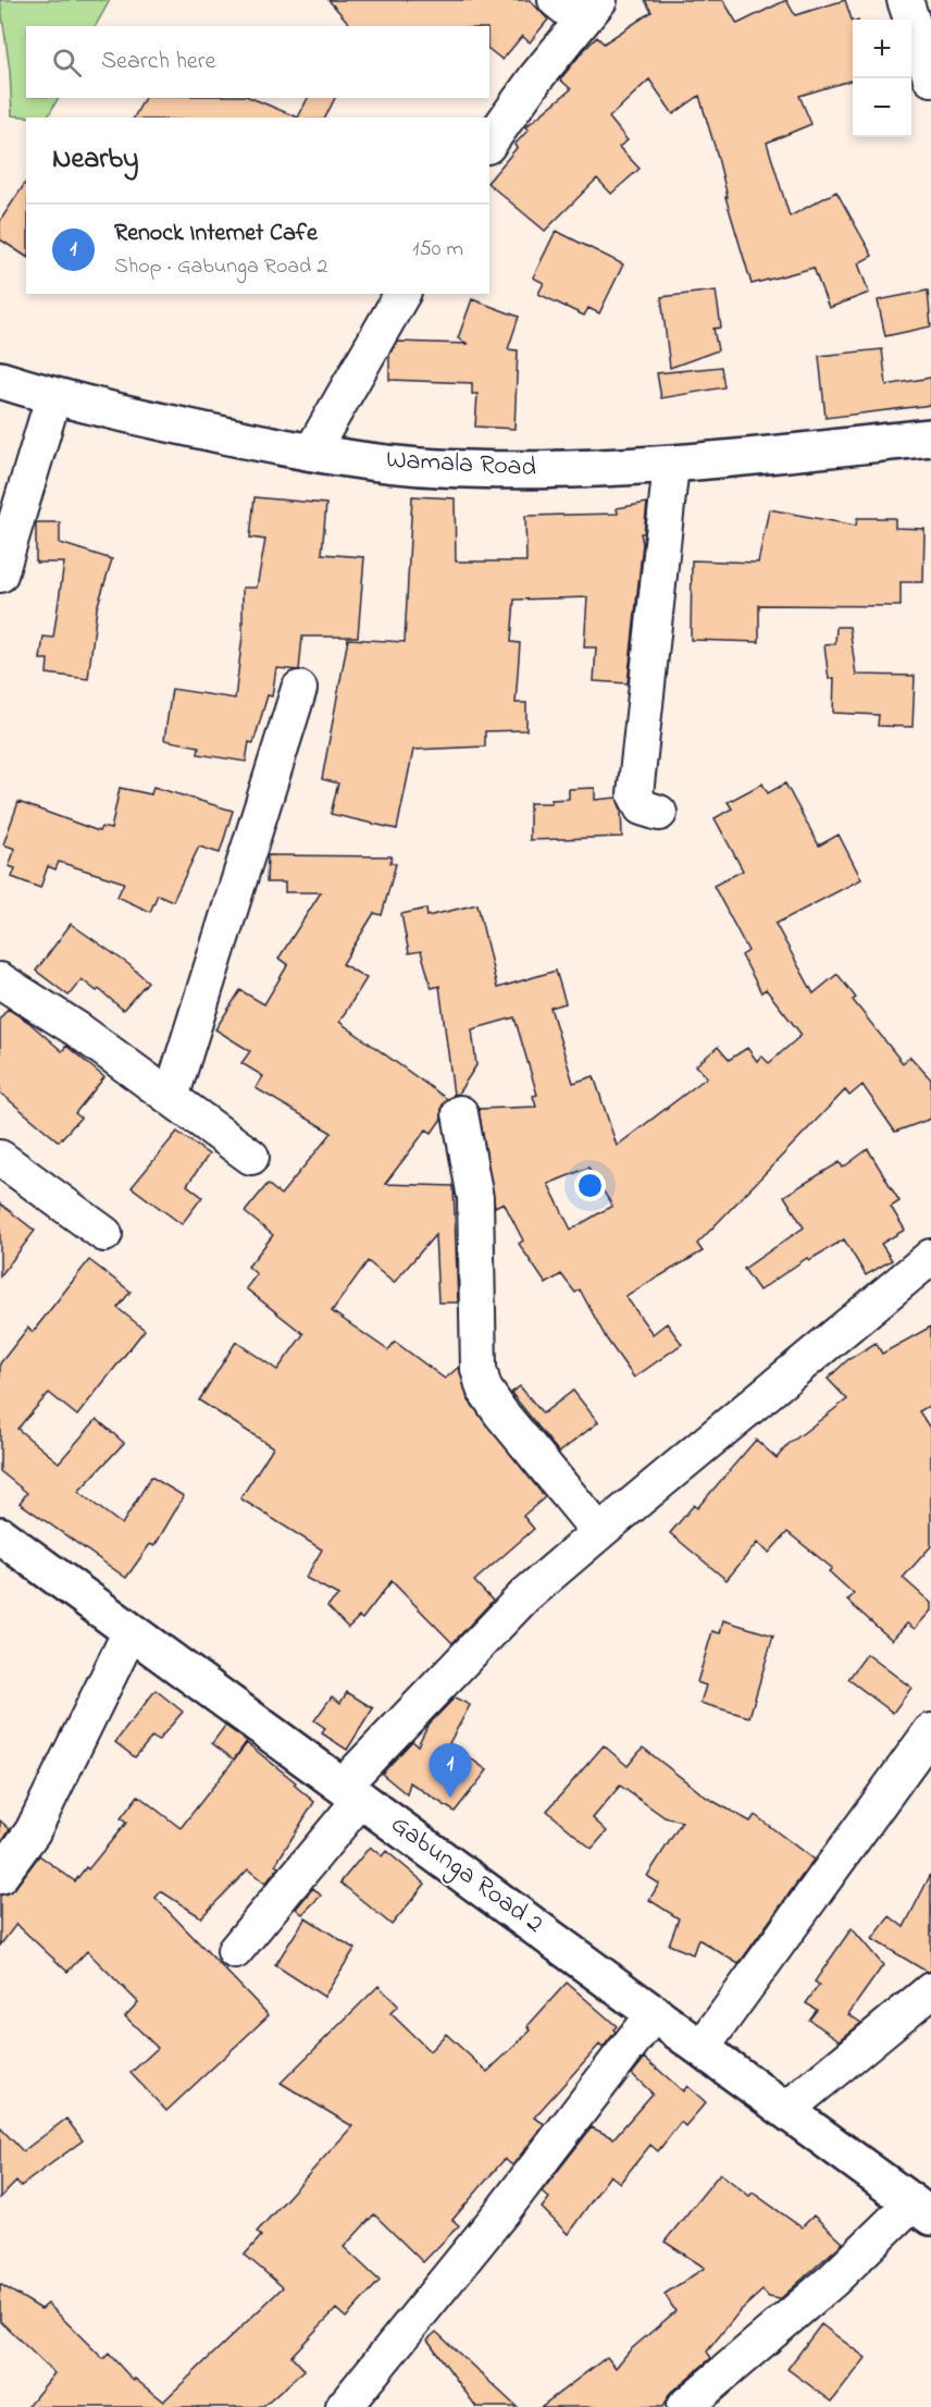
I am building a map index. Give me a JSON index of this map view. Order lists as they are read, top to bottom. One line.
{"streets":{"street":["Wamala Road","Gabunga Road 2"]},"page":{"map_buttons":["+","−"],"search":"Search here","heading":"Nearby","list":[{"mark":"1","name":"Renock Internet Cafe","note":"Shop · Gabunga Road 2","value":"150 m"}],"pins":"1"}}
